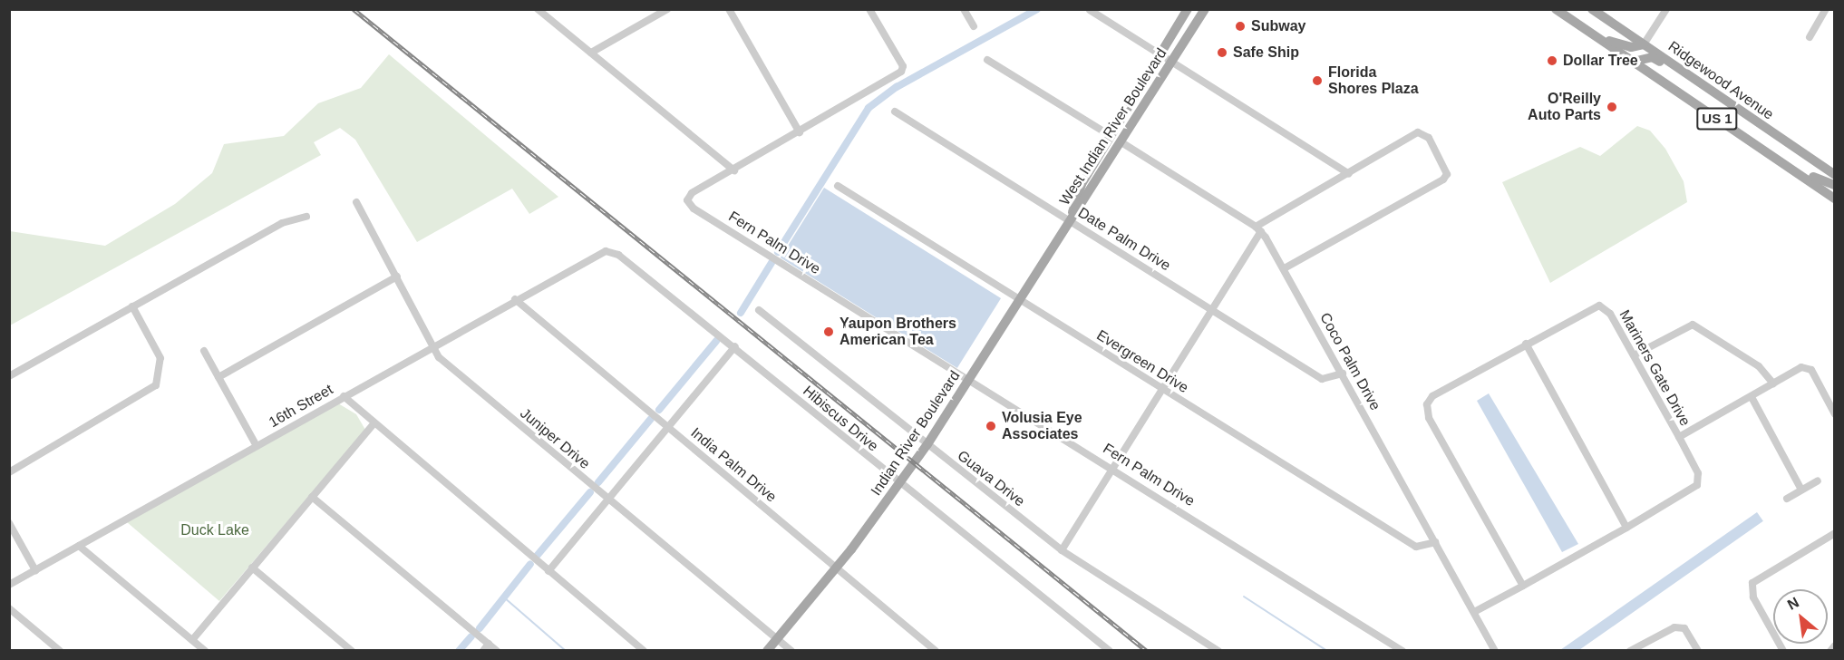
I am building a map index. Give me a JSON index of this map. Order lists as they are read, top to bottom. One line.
{"streets":{"main road":["Ridgewood Avenue","US 1","West Indian River Boulevard","Indian River Boulevard"],"street":["Date Palm Drive","Fern Palm Drive","Evergreen Drive","Coco Palm Drive","Mariners Gate Drive","16th Street","Hibiscus Drive","Juniper Drive","India Palm Drive","Guava Drive"]},"crossings":[["West Indian River Boulevard","Date Palm Drive"],["West Indian River Boulevard","Coco Palm Drive"],["West Indian River Boulevard","Indian River Boulevard"],["Date Palm Drive","Coco Palm Drive"],["Date Palm Drive","Indian River Boulevard"],["Fern Palm Drive","Indian River Boulevard"],["Evergreen Drive","Coco Palm Drive"],["Evergreen Drive","Indian River Boulevard"],["Coco Palm Drive","Mariners Gate Drive"],["16th Street","Hibiscus Drive"],["16th Street","Juniper Drive"],["16th Street","India Palm Drive"],["Hibiscus Drive","Indian River Boulevard"],["Indian River Boulevard","Juniper Drive"],["Indian River Boulevard","India Palm Drive"],["Indian River Boulevard","Guava Drive"]],"parks":["Duck Lake"],"places":["Subway","Safe Ship","Dollar Tree","Florida Shores Plaza","O'Reilly Auto Parts","Yaupon Brothers American Tea","Volusia Eye Associates"],"north":"top left"}
